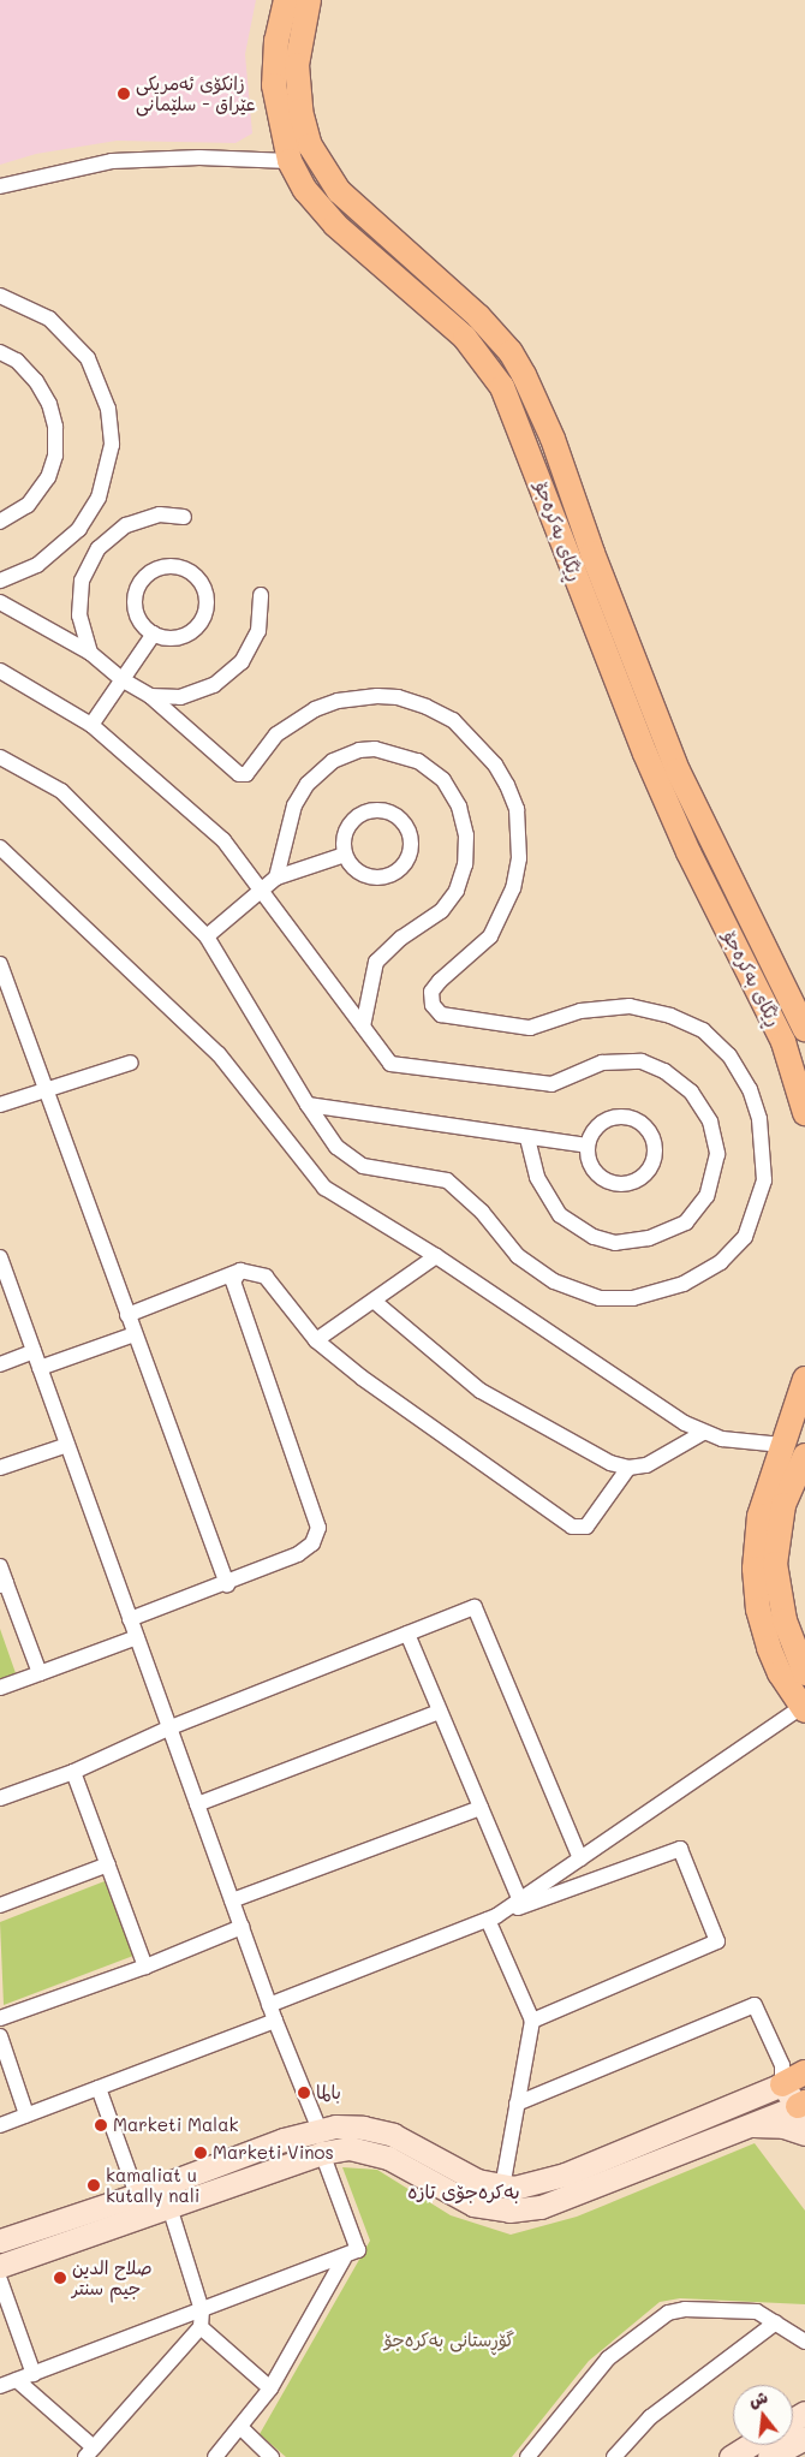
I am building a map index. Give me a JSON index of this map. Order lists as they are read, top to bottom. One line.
{"streets":{"main road":["ڕێگای بەکرەجۆ"]},"districts":["بەکرەجۆی تازە"],"parks":["گۆڕستانی بەکرەجۆ"],"places":["زانکۆی ئەمریکی عێراق - سلێمانی","بالما","Marketi Malak","Marketi Vinos","kamaliat u kutally nali","صلاح الدين جيم سنتر"],"north":"top"}
